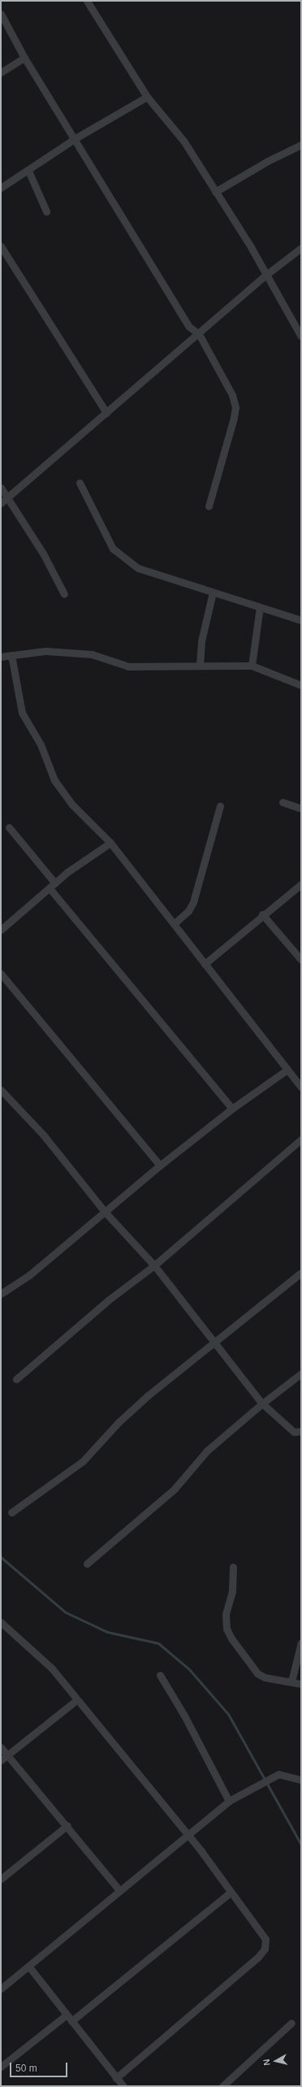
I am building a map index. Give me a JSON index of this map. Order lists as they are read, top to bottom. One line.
{"scale_bar":"50 m","north":"left"}
